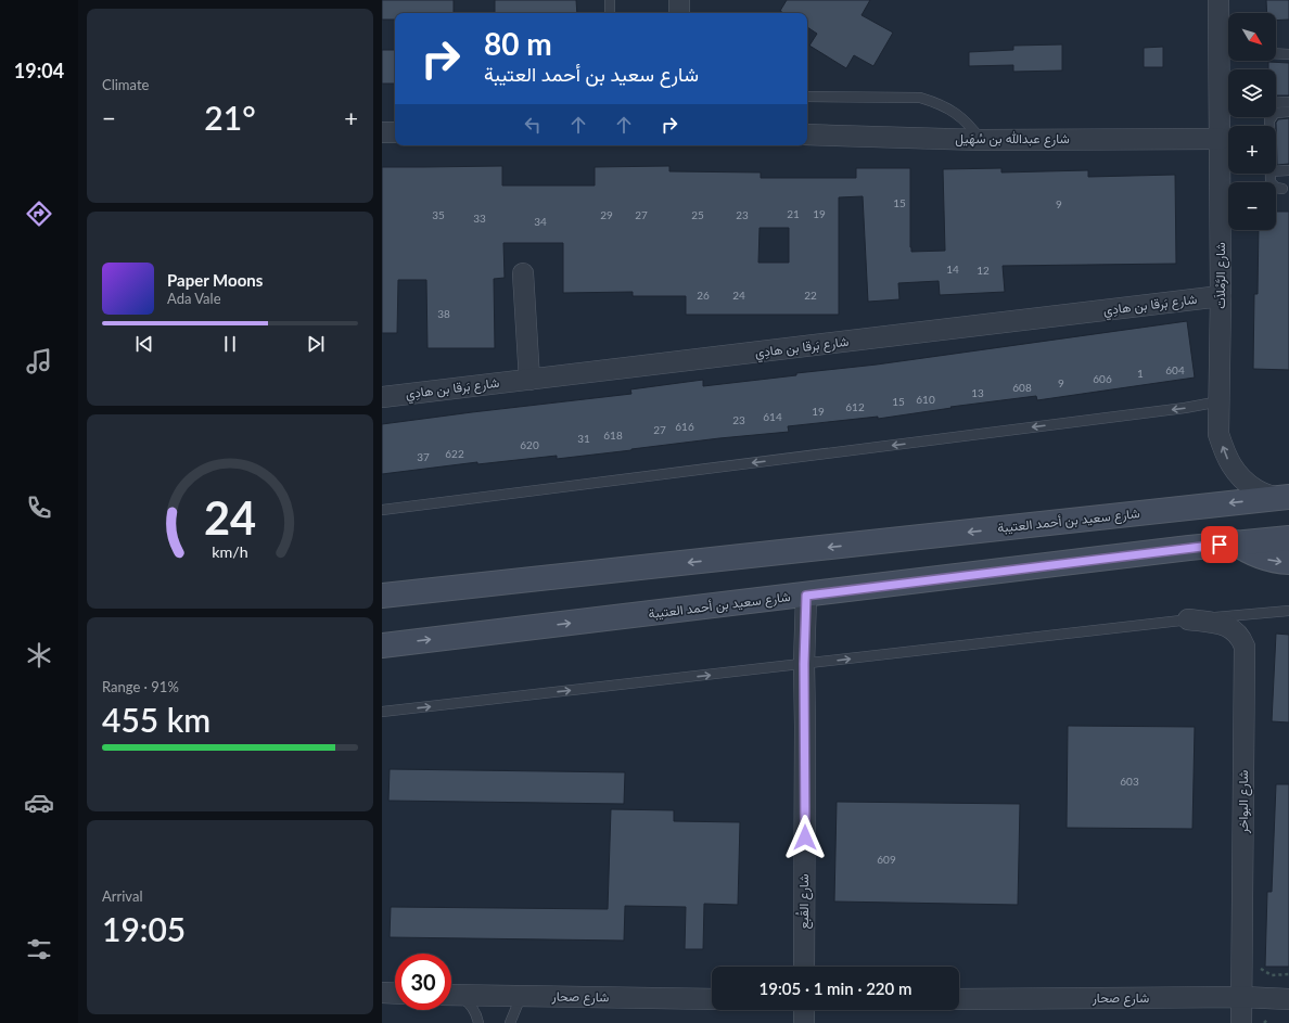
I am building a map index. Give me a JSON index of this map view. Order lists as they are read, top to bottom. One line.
{"streets":{"main road":["شارع سعيد بن أحمد العتيبة"],"street":["شارع عبدالله بن سُهَيل","شارع الرَّمْلاَت","شارع بَرقا بن هادِي","شارع البواخر","شارع القُبع","شارع صحار"]},"crossings":[["شارع عبدالله بن سُهَيل","شارع الرَّمْلاَت"],["شارع الرَّمْلاَت","شارع بَرقا بن هادِي"],["شارع الرَّمْلاَت","شارع سعيد بن أحمد العتيبة"],["شارع سعيد بن أحمد العتيبة","شارع القُبع"],["شارع البواخر","شارع صحار"]],"house_numbers":["15","9","21","19","35","29","27","25","23","33","34","14","12","26","24","22","38","604","1","606","9","608","13","610","15","612","19","614","23","616","27","618","31","620","622","37","603","609"],"north":"bottom right","page":{"tabs":"19:04","tile":["Climate",["Range · 91%","455 km"],["Arrival","19:05"]],"map_buttons":["+","−"],"turn":["80 m","شارع سعيد بن أحمد العتيبة"],"heat":["−","21°","+"],"song":["Paper Moons","Ada Vale"],"limit":"30","trip":"19:05 · 1 min · 220 m","gauge":["24","km/h"]}}
